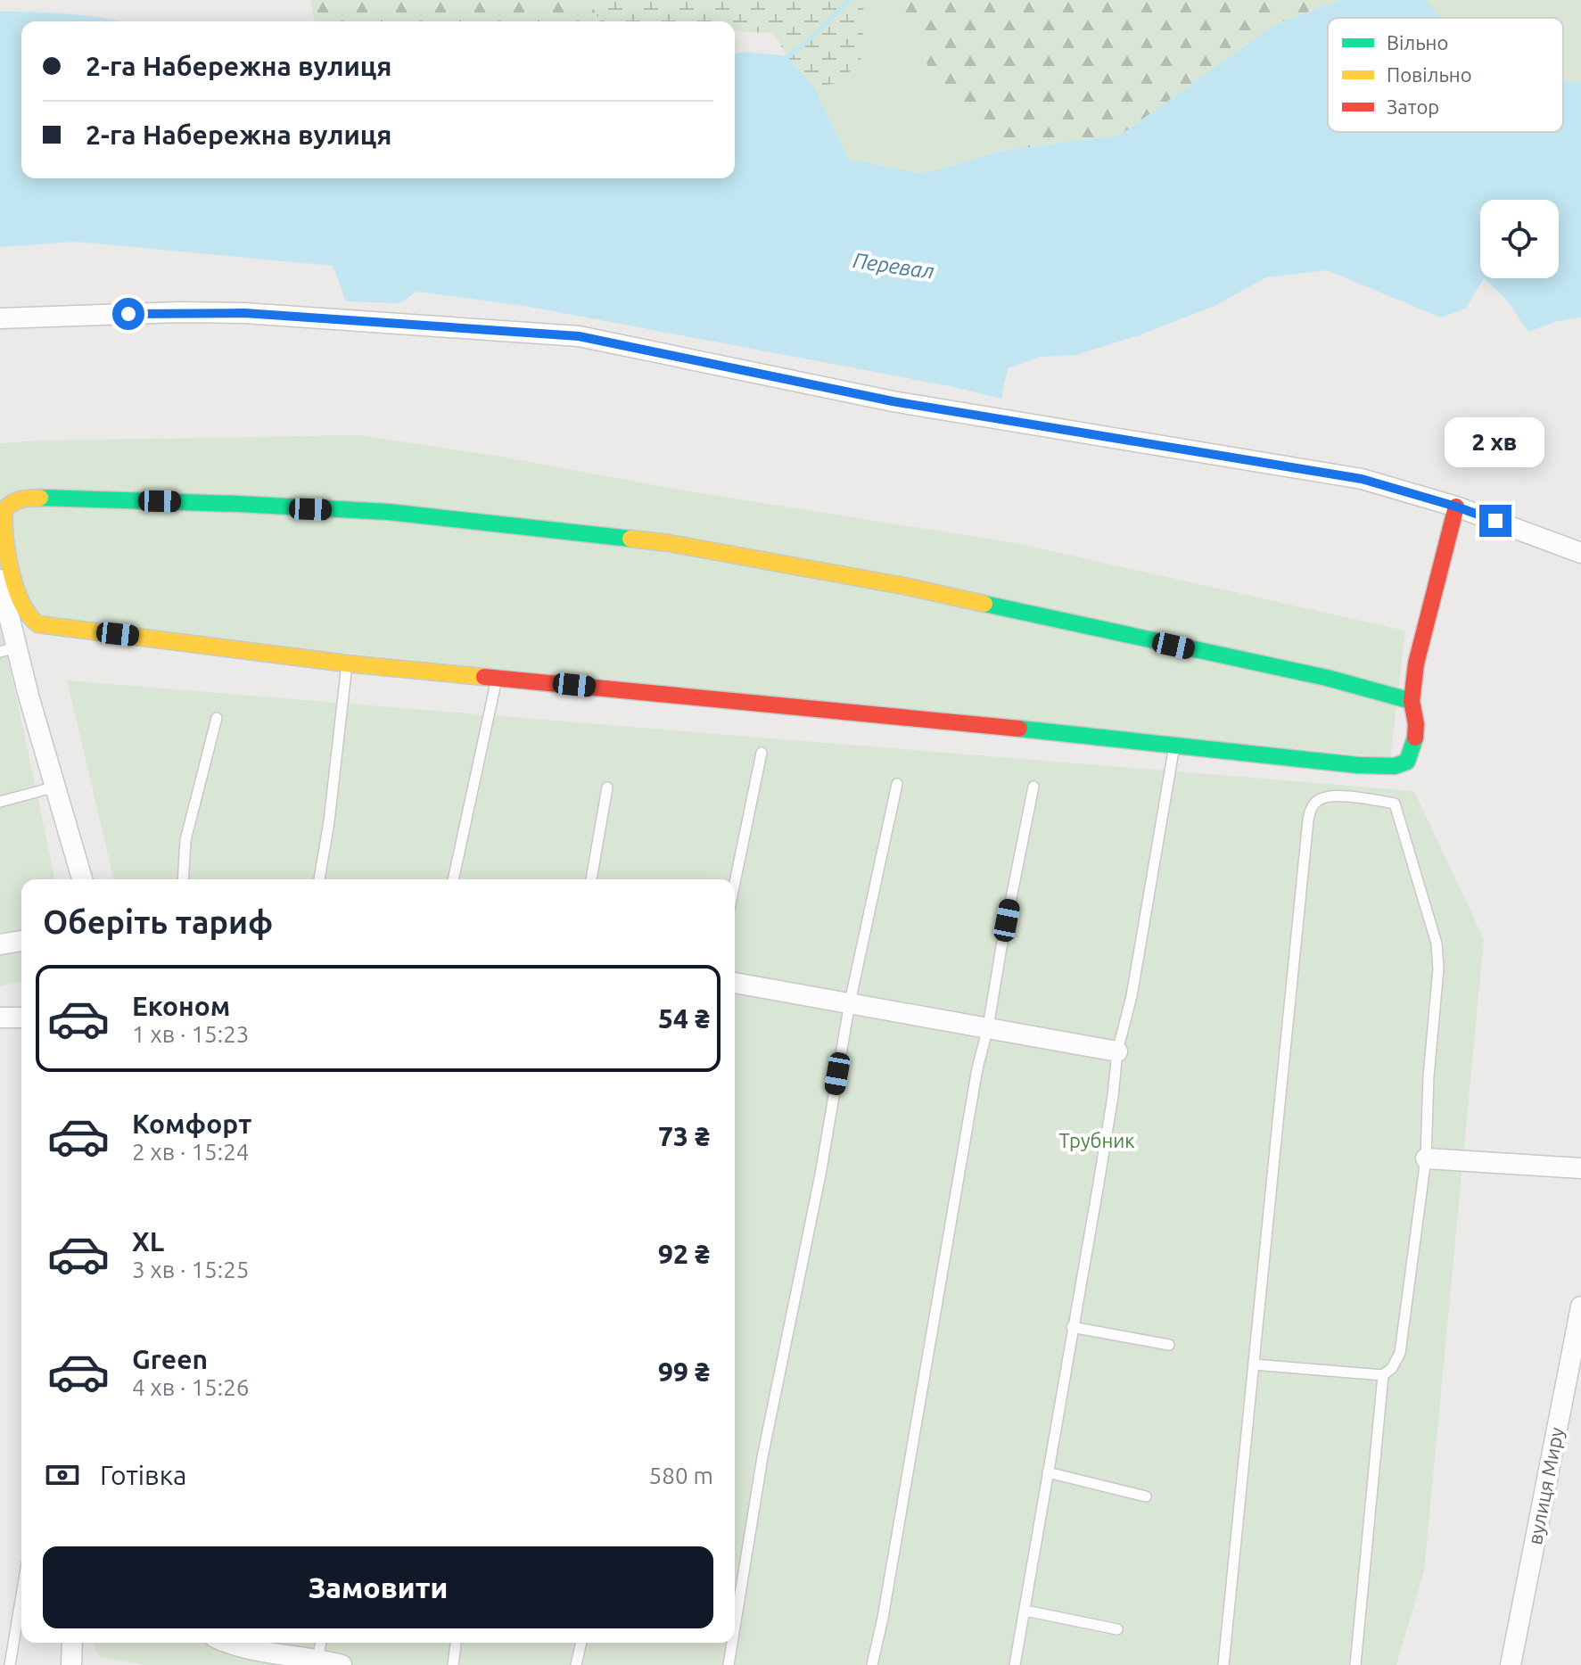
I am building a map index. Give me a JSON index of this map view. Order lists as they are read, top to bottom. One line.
{"streets":{"street":["вулиця Миру"]},"water":["Перевал"],"parks":["Трубник"],"legend":["Вільно","Повільно","Затор"],"page":{"banner":["2-га Набережна вулиця","2-га Набережна вулиця"],"bubble":"2 хв","heading":"Оберіть тариф","list":[{"name":"Економ","note":"1 хв · 15:23","value":"54 ₴"},{"name":"Комфорт","note":"2 хв · 15:24","value":"73 ₴"},{"name":"XL","note":"3 хв · 15:25","value":"92 ₴"},{"name":"Green","note":"4 хв · 15:26","value":"99 ₴"}],"pay":["Готівка","580 m"],"buttons":"Замовити"}}
